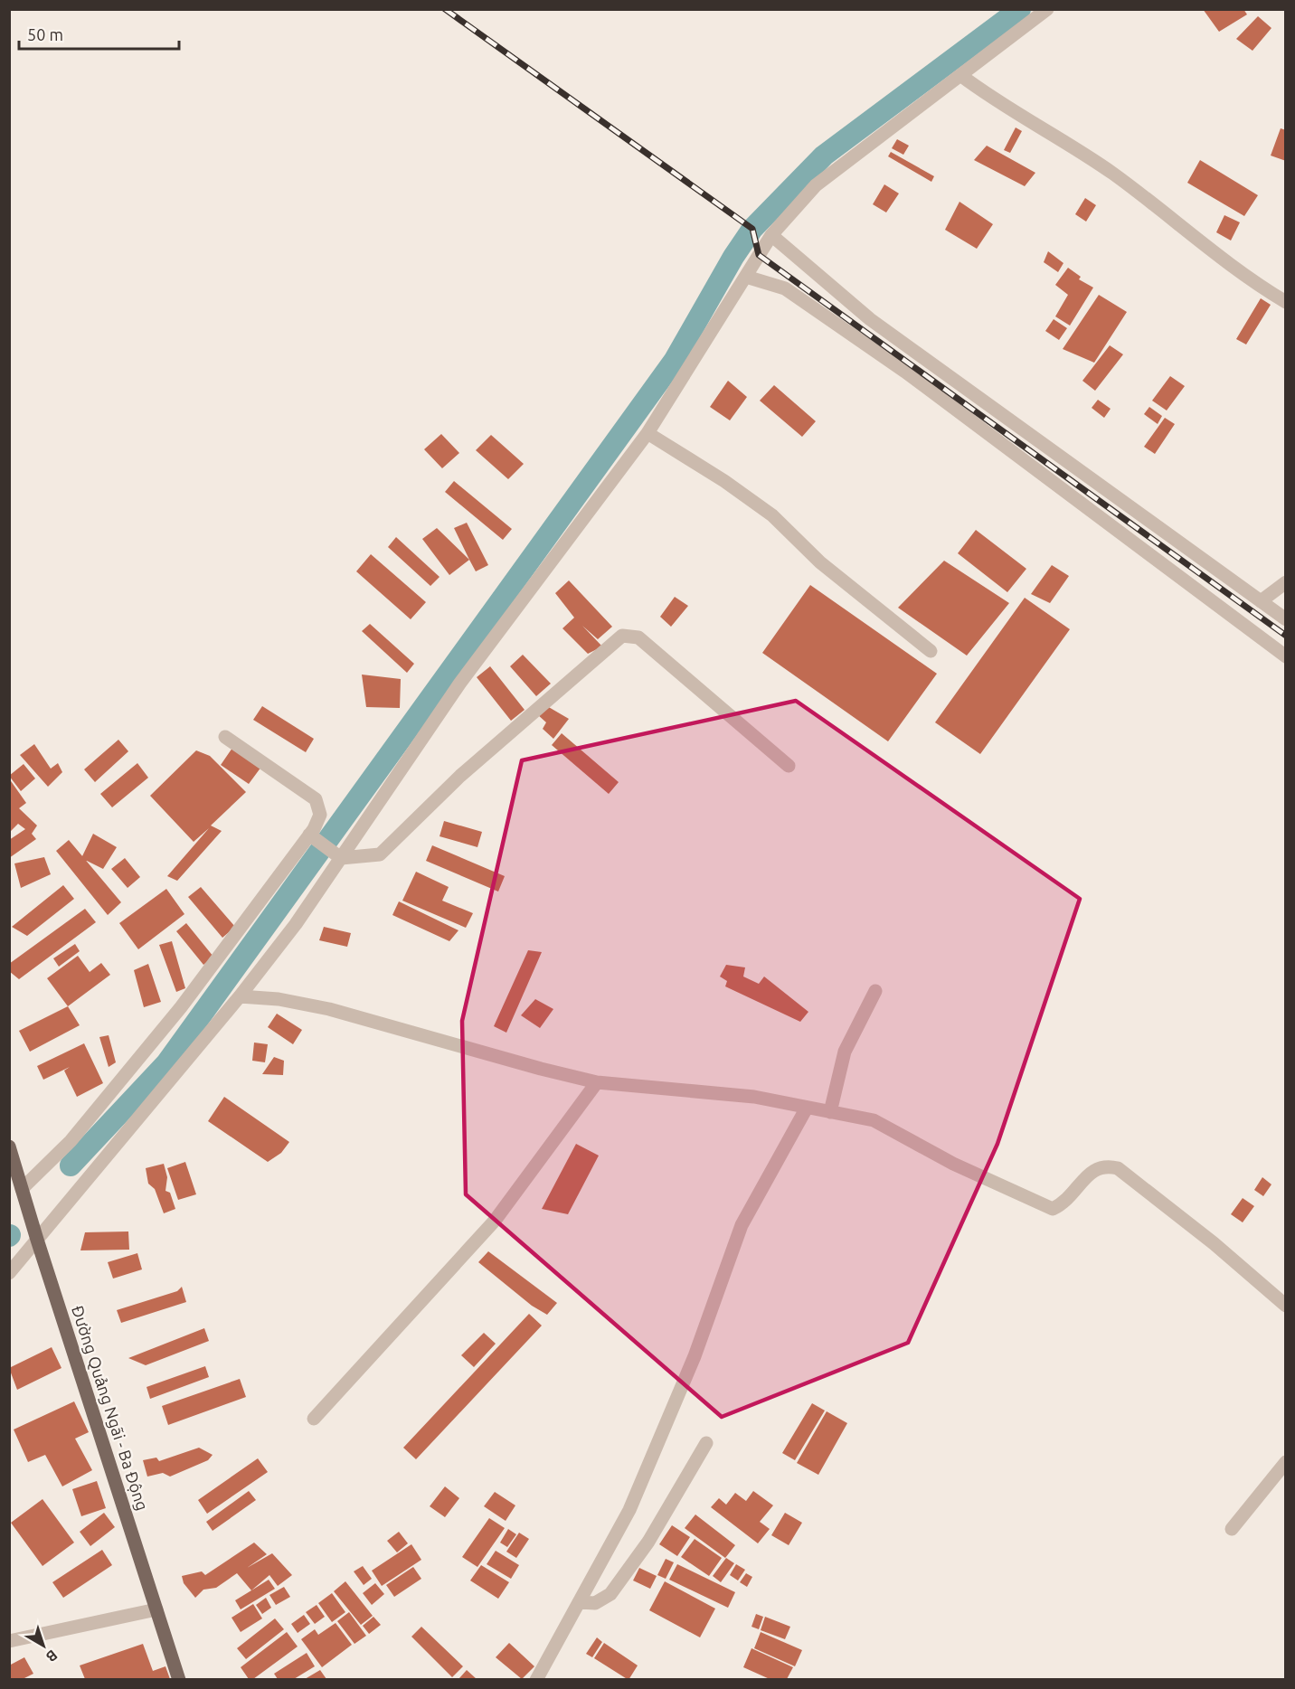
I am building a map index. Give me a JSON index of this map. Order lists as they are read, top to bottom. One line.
{"streets":{"main road":["Đường Quảng Ngãi - Ba Động"]},"scale_bar":"50 m","north":"bottom right"}
